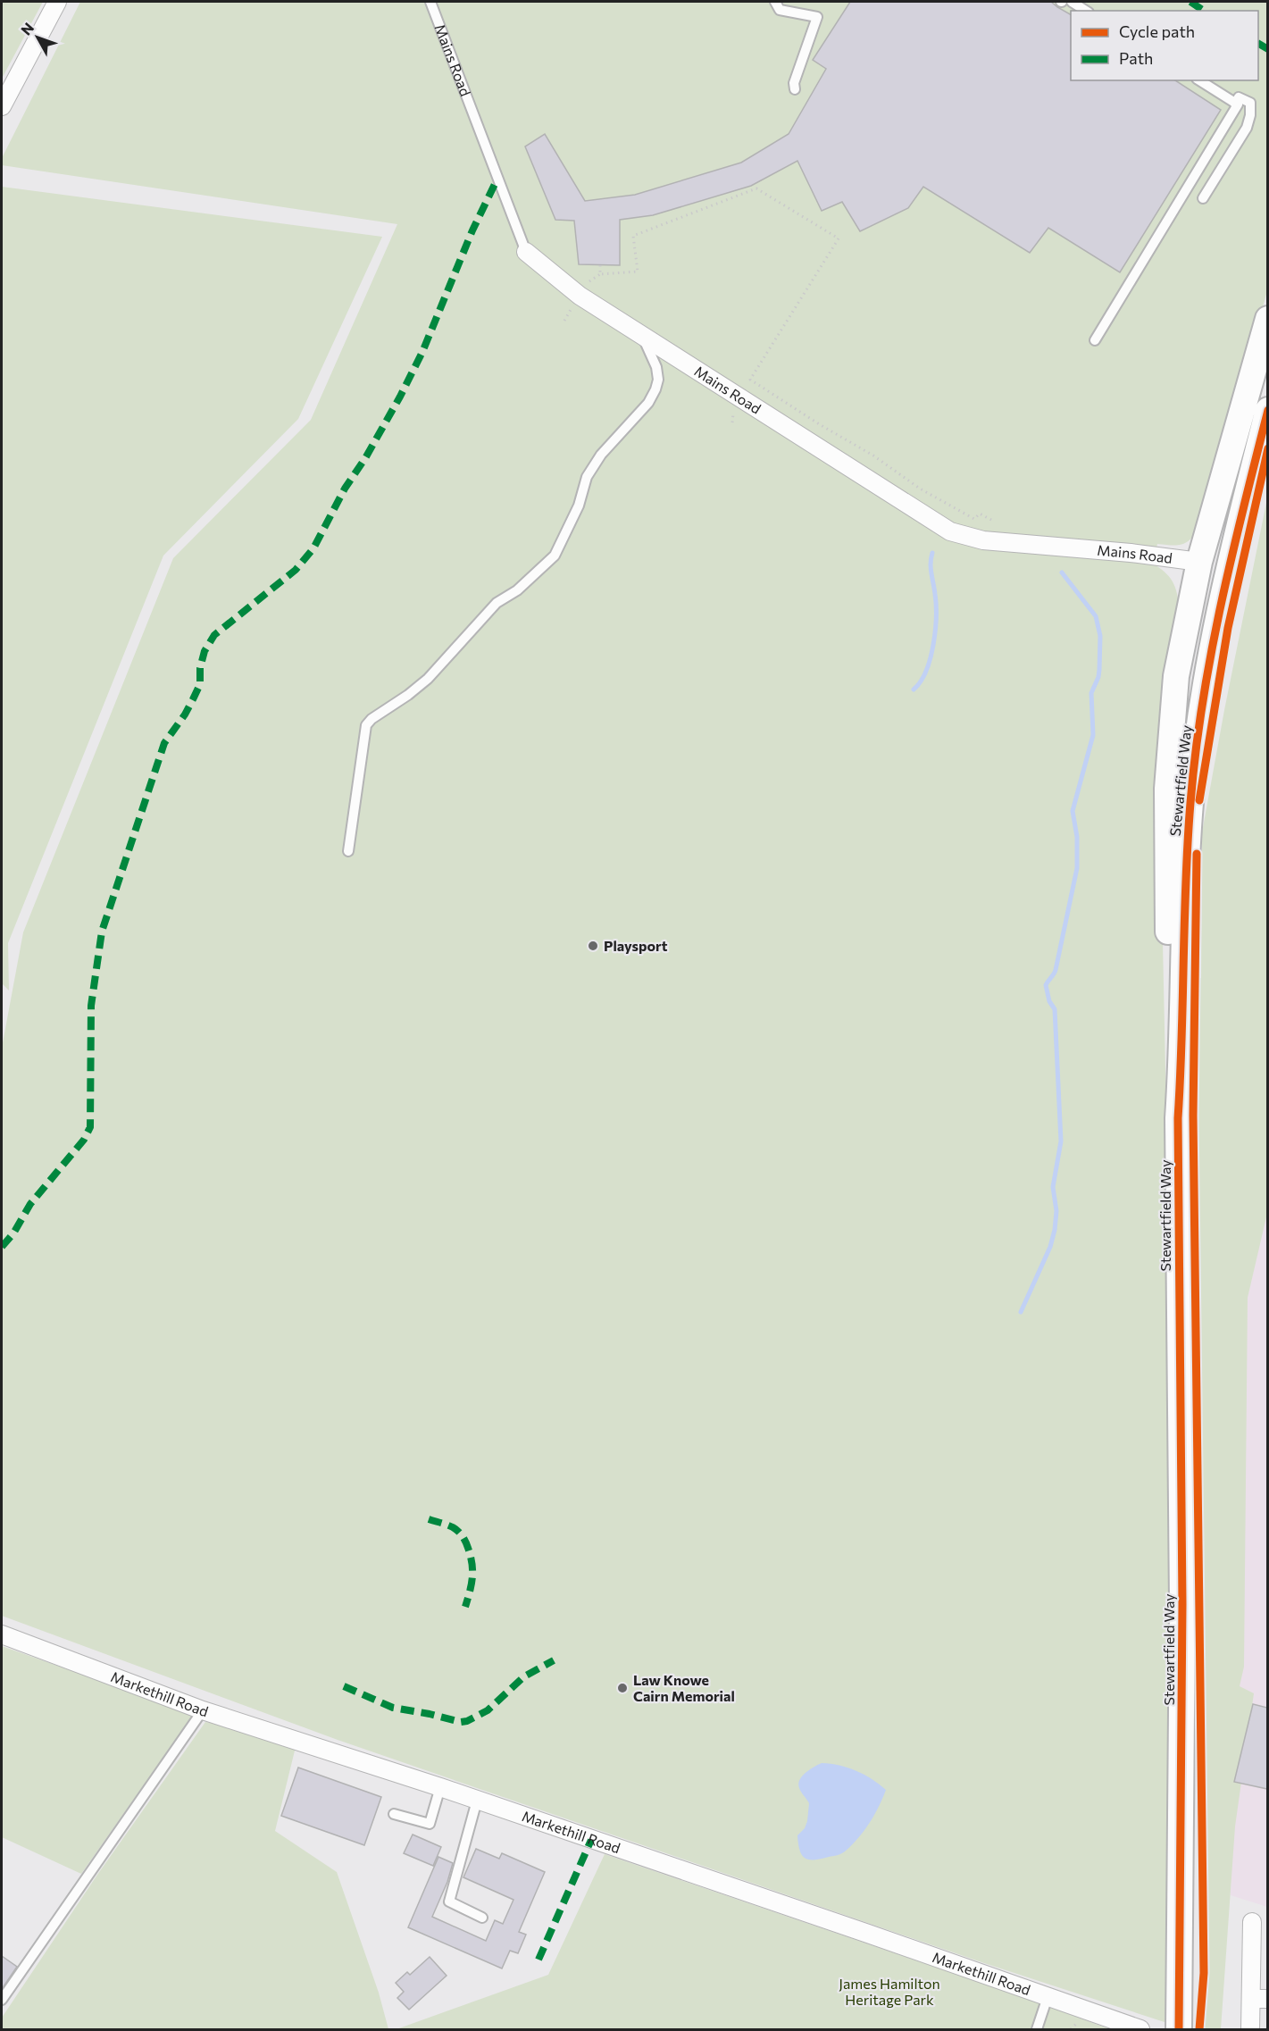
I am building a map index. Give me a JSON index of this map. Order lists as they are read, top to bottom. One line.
{"streets":{"street":["Mains Road","Stewartfield Way","Markethill Road"]},"crossings":[["Mains Road","Stewartfield Way"]],"parks":["James Hamilton Heritage Park"],"places":["Playsport","Law Knowe Cairn Memorial"],"legend":["Cycle path","Path"],"north":"top left"}
